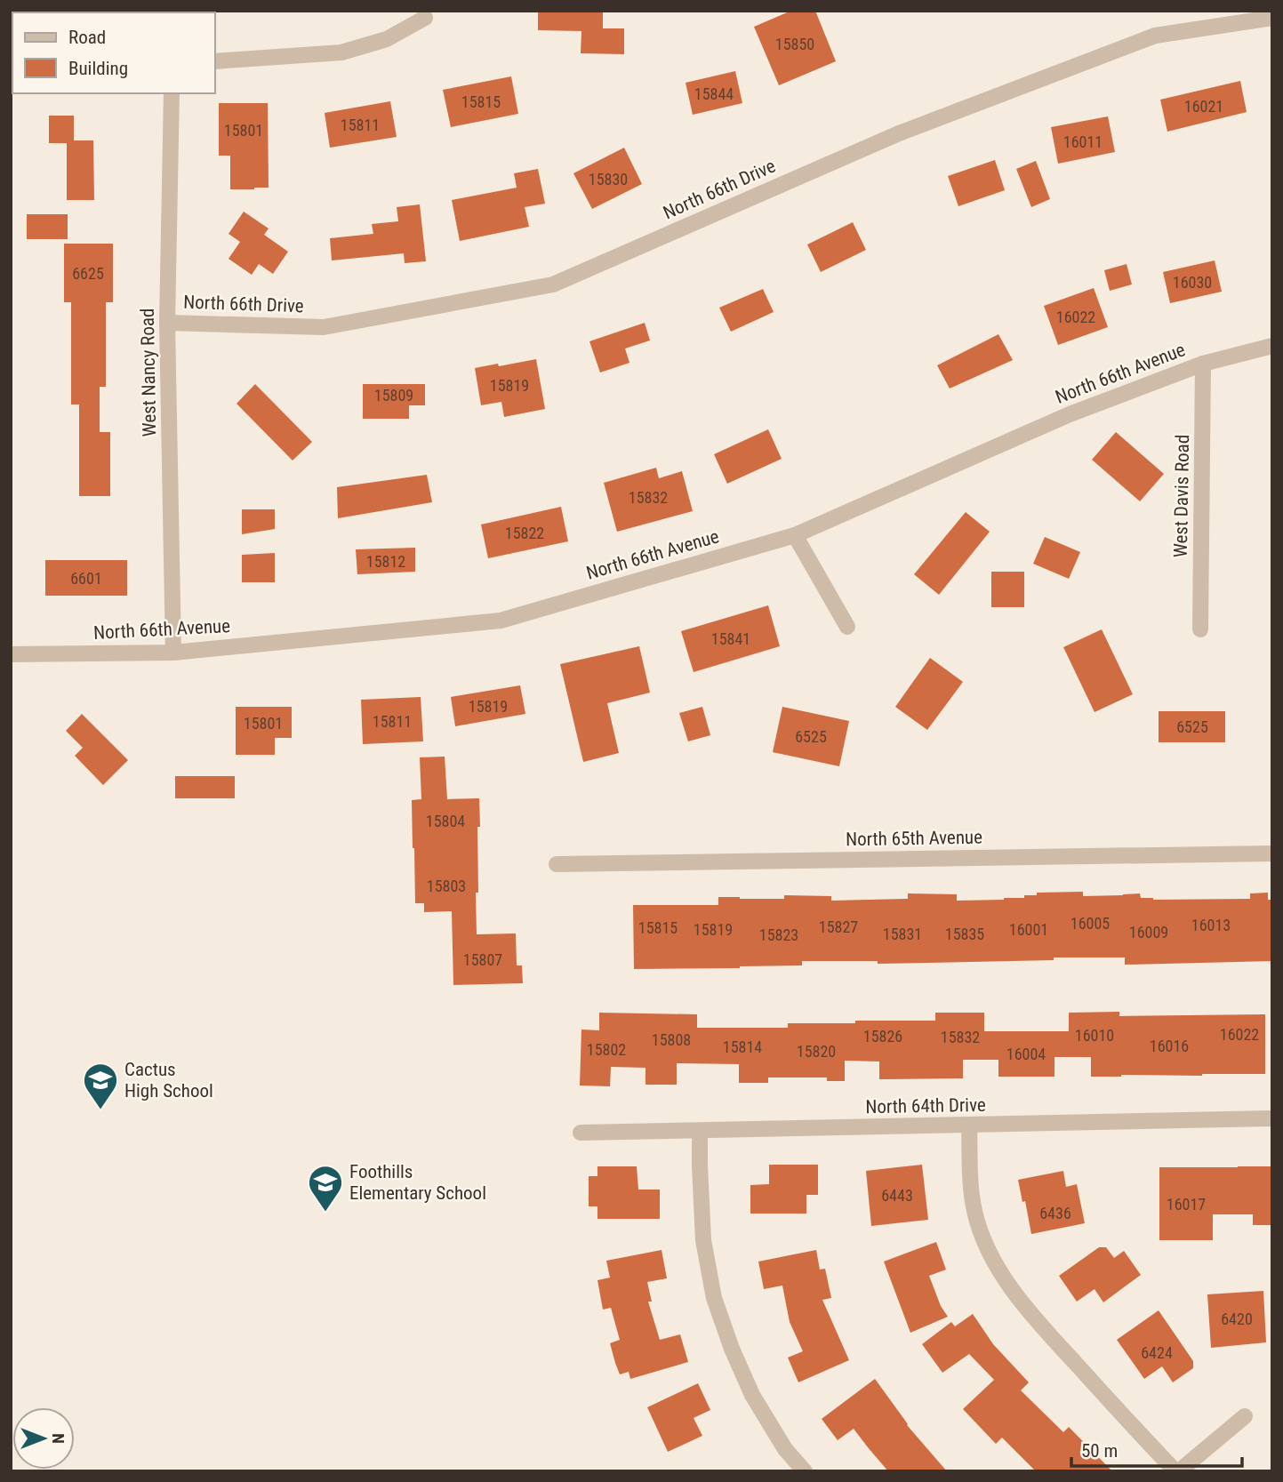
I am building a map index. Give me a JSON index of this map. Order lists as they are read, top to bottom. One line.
{"streets":{"street":["North 66th Drive","West Nancy Road","North 66th Avenue","West Davis Road","North 65th Avenue","North 64th Drive"]},"crossings":[["North 66th Drive","West Nancy Road"],["West Nancy Road","North 66th Avenue"],["North 66th Avenue","West Davis Road"]],"places":{"school or university":["Cactus High School","Foothills Elementary School"]},"house_numbers":["15850","15844","15815","16021","15811","15801","16011","15830","6625","16030","16022","15819","15809","15832","15822","15812","6601","15841","15819","15811","15801","6525","6525","15804","15803","16005","16013","15827","15815","15819","16001","16009","15831","15835","15823","15807","16022","16010","15826","15832","15808","16016","15814","15802","15820","16004","6443","16017","6436","6420","6424"],"legend":["Road","Building"],"scale_bar":"50 m","north":"right"}
